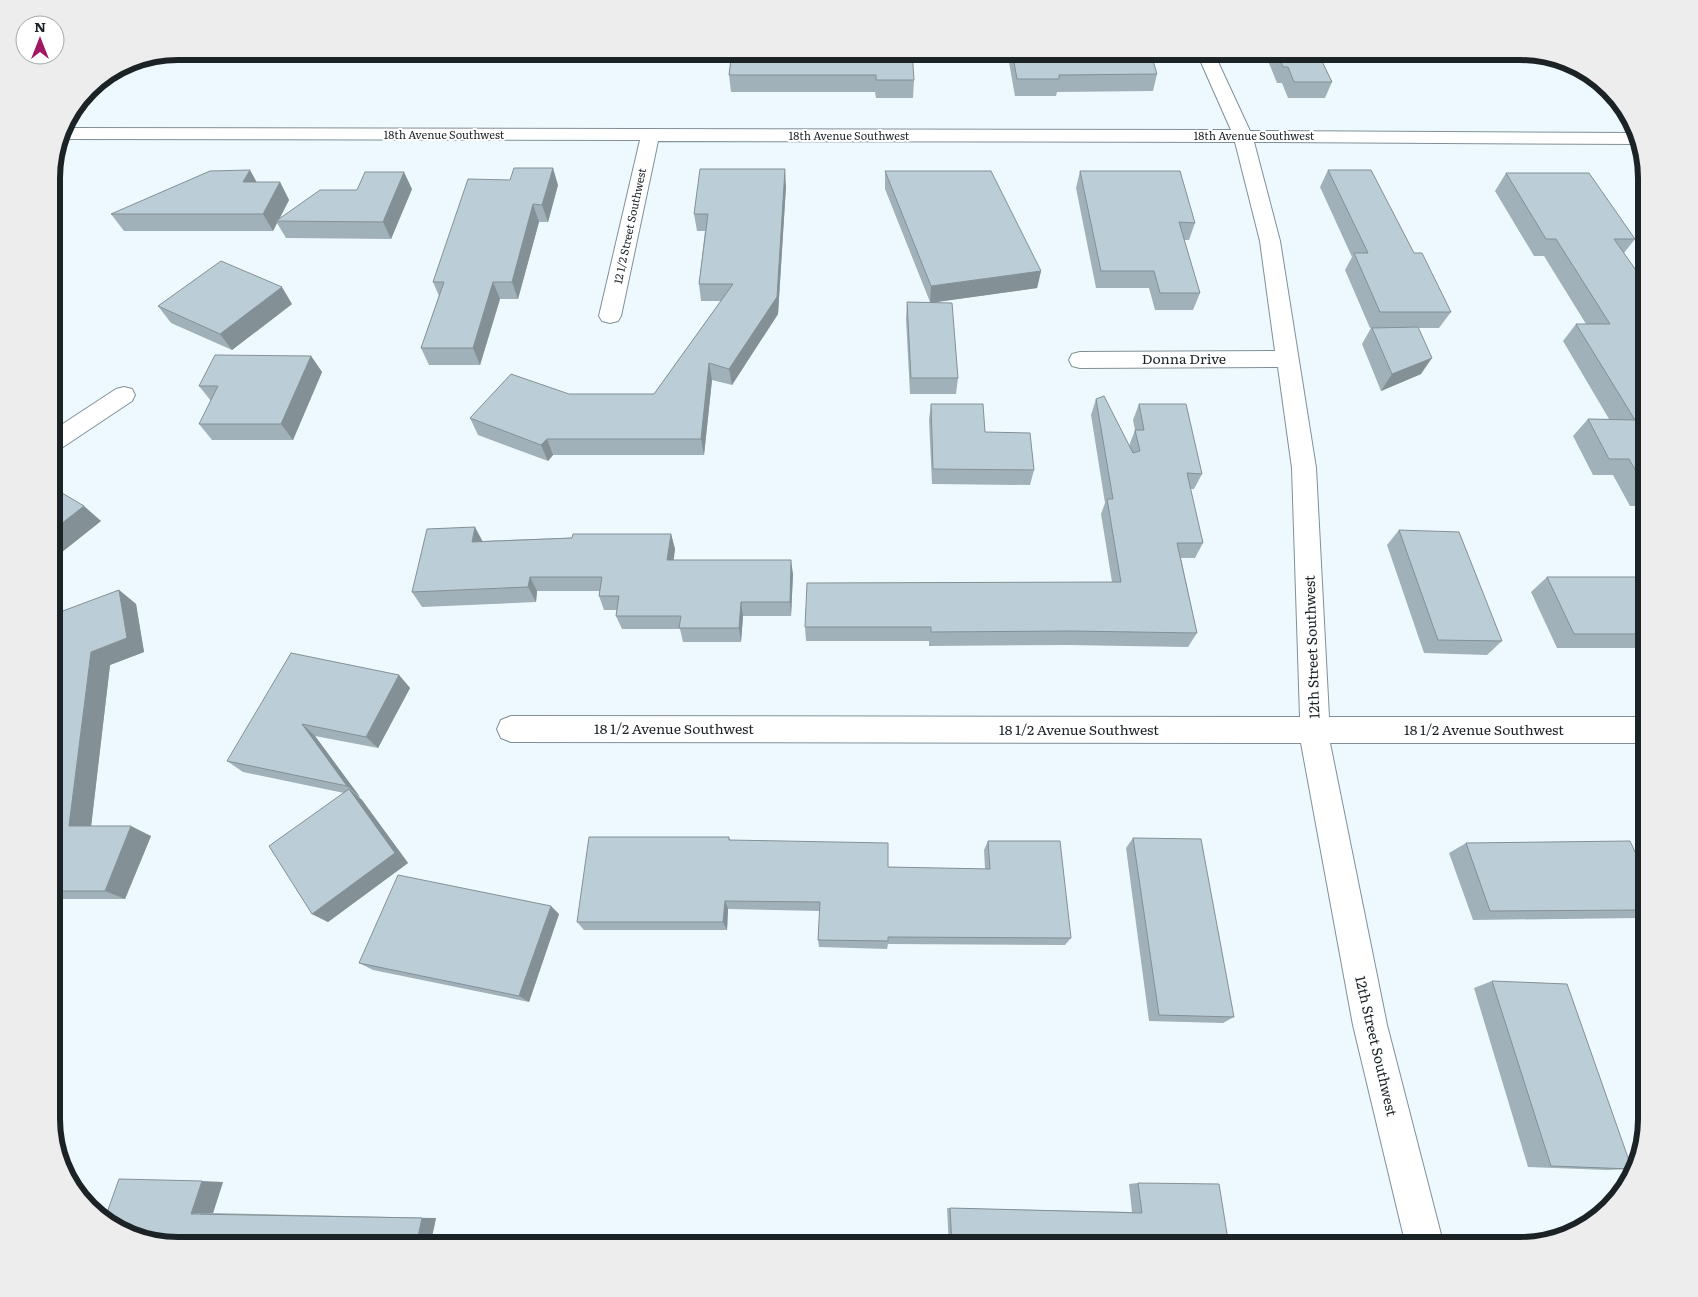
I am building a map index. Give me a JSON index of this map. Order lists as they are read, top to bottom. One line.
{"streets":{"street":["18th Avenue Southwest","12 1/2 Street Southwest","Donna Drive","12th Street Southwest","18 1/2 Avenue Southwest"]},"crossings":[["18th Avenue Southwest","12 1/2 Street Southwest"],["18th Avenue Southwest","12th Street Southwest"],["Donna Drive","12th Street Southwest"],["12th Street Southwest","18 1/2 Avenue Southwest"]],"north":"top"}
